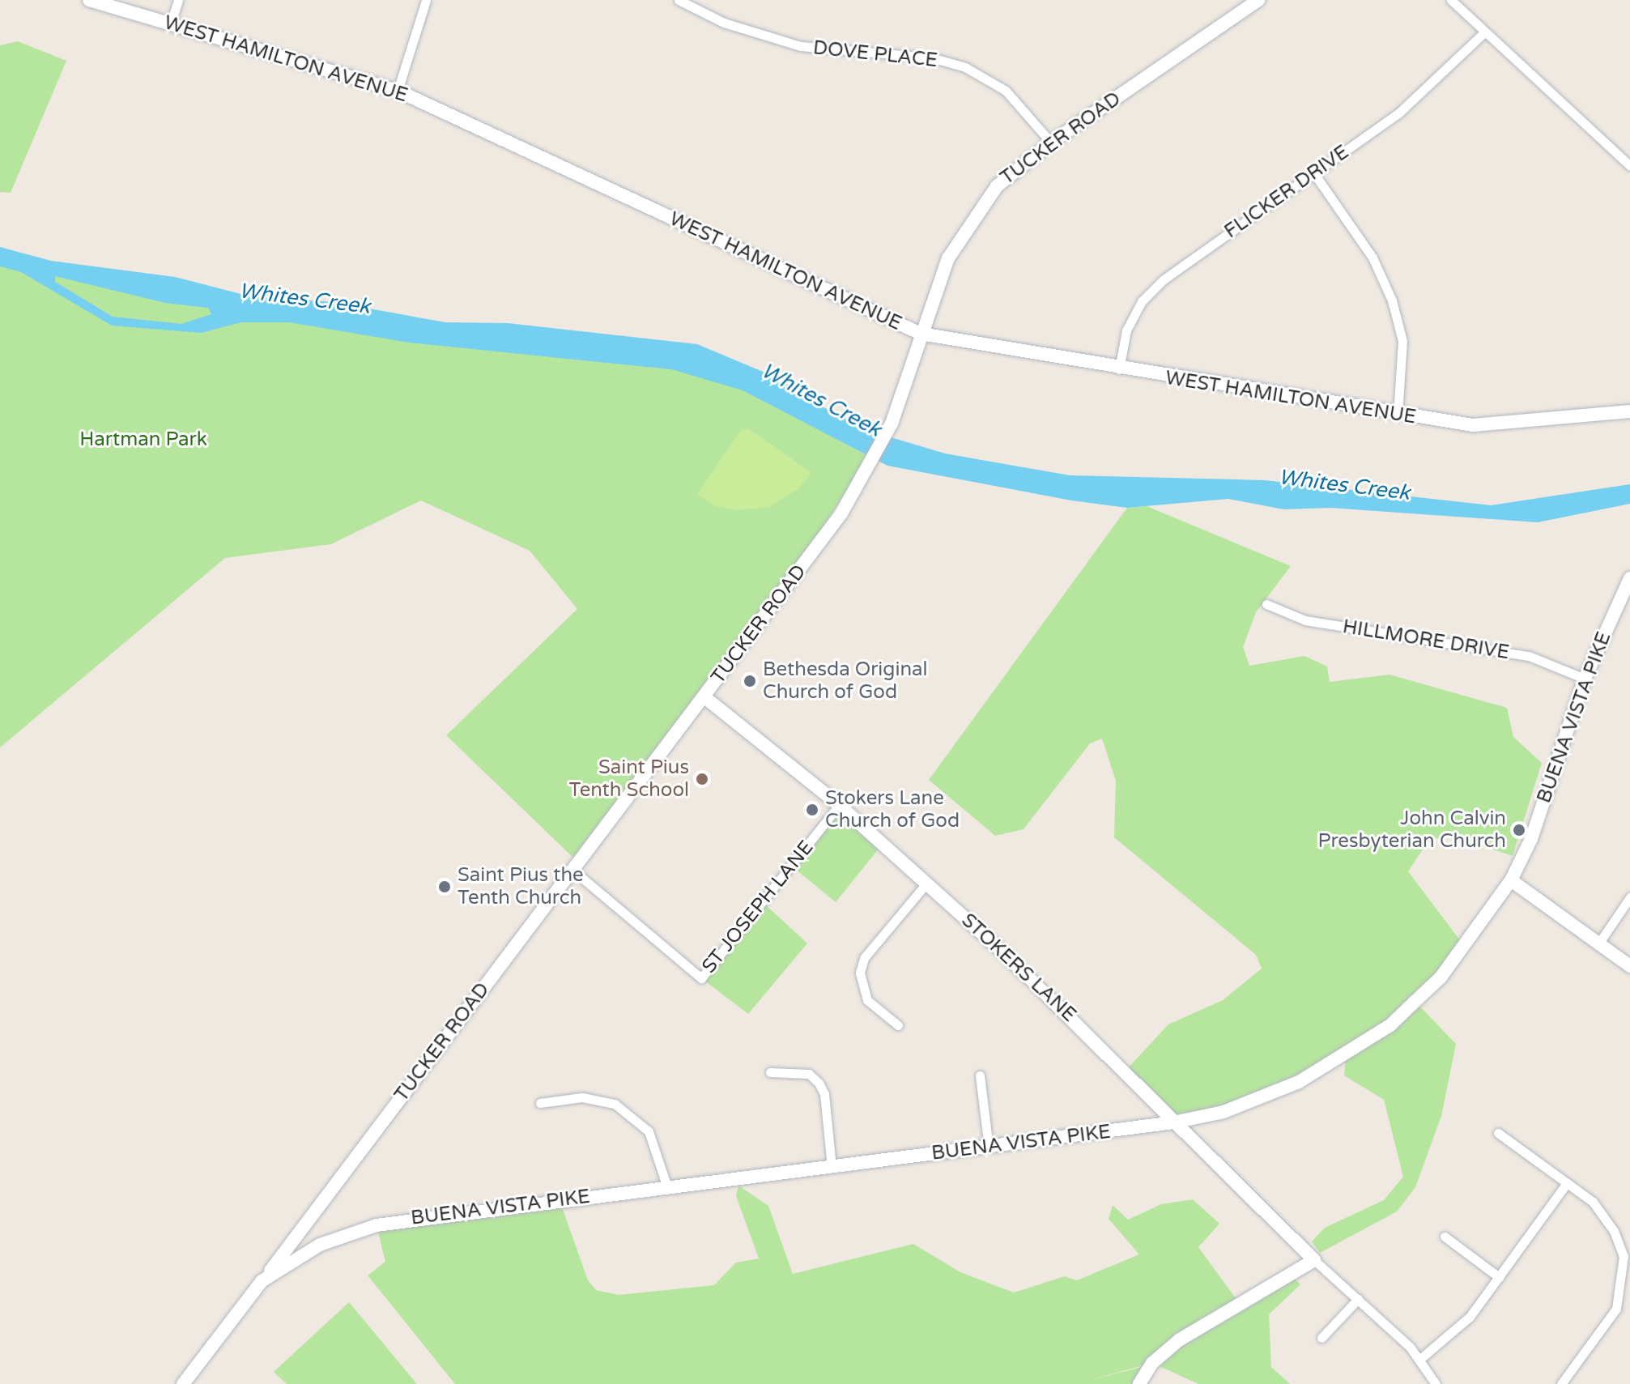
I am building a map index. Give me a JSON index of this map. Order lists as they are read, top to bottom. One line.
{"streets":{"street":["DOVE PLACE","WEST HAMILTON AVENUE","TUCKER ROAD","FLICKER DRIVE","HILLMORE DRIVE","BUENA VISTA PIKE","ST JOSEPH LANE","STOKERS LANE"]},"crossings":[["DOVE PLACE","TUCKER ROAD"],["WEST HAMILTON AVENUE","TUCKER ROAD"],["WEST HAMILTON AVENUE","FLICKER DRIVE"],["TUCKER ROAD","BUENA VISTA PIKE"],["TUCKER ROAD","ST JOSEPH LANE"],["TUCKER ROAD","STOKERS LANE"],["HILLMORE DRIVE","BUENA VISTA PIKE"],["BUENA VISTA PIKE","STOKERS LANE"],["ST JOSEPH LANE","STOKERS LANE"]],"water":["Whites Creek"],"parks":["Hartman Park"],"places":["Bethesda Original Church of God","Saint Pius Tenth School","Stokers Lane Church of God","John Calvin Presbyterian Church","Saint Pius the Tenth Church"]}
